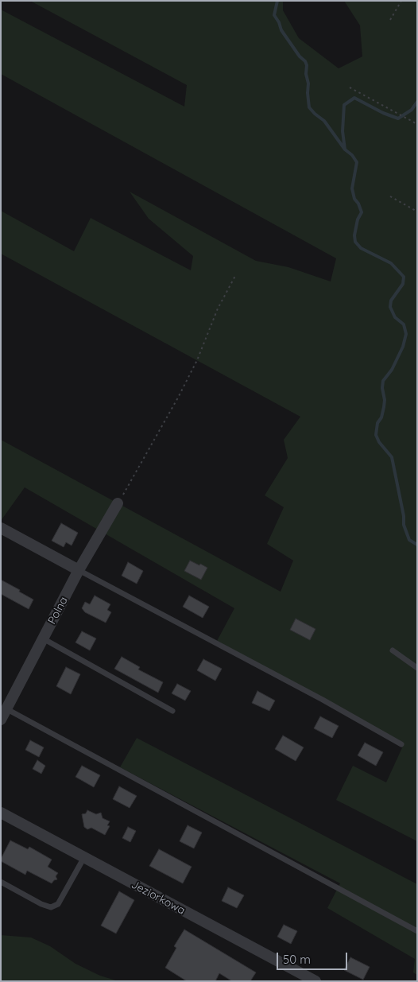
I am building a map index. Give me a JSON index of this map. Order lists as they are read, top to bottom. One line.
{"streets":{"street":["Polna","Jeziorkowa"]},"scale_bar":"50 m"}
